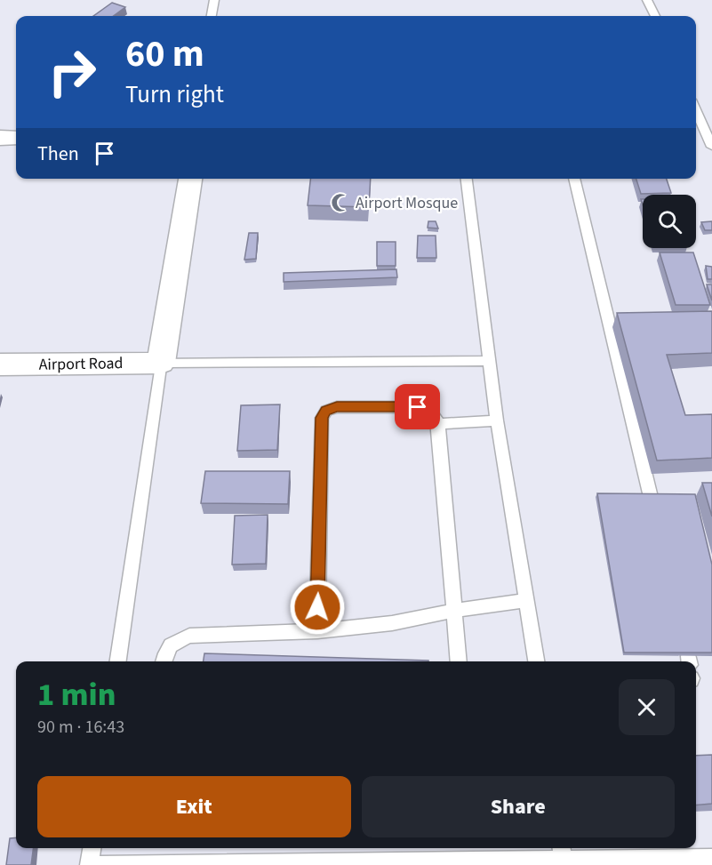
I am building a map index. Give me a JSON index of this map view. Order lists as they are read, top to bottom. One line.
{"streets":{"street":["Airport Road"]},"places":{"mosque":["Airport Mosque"]},"page":{"turn":["60 m","Turn right"],"then":"Then","heading":["1 min","90 m · 16:43"],"buttons":["Exit","Share"]}}
